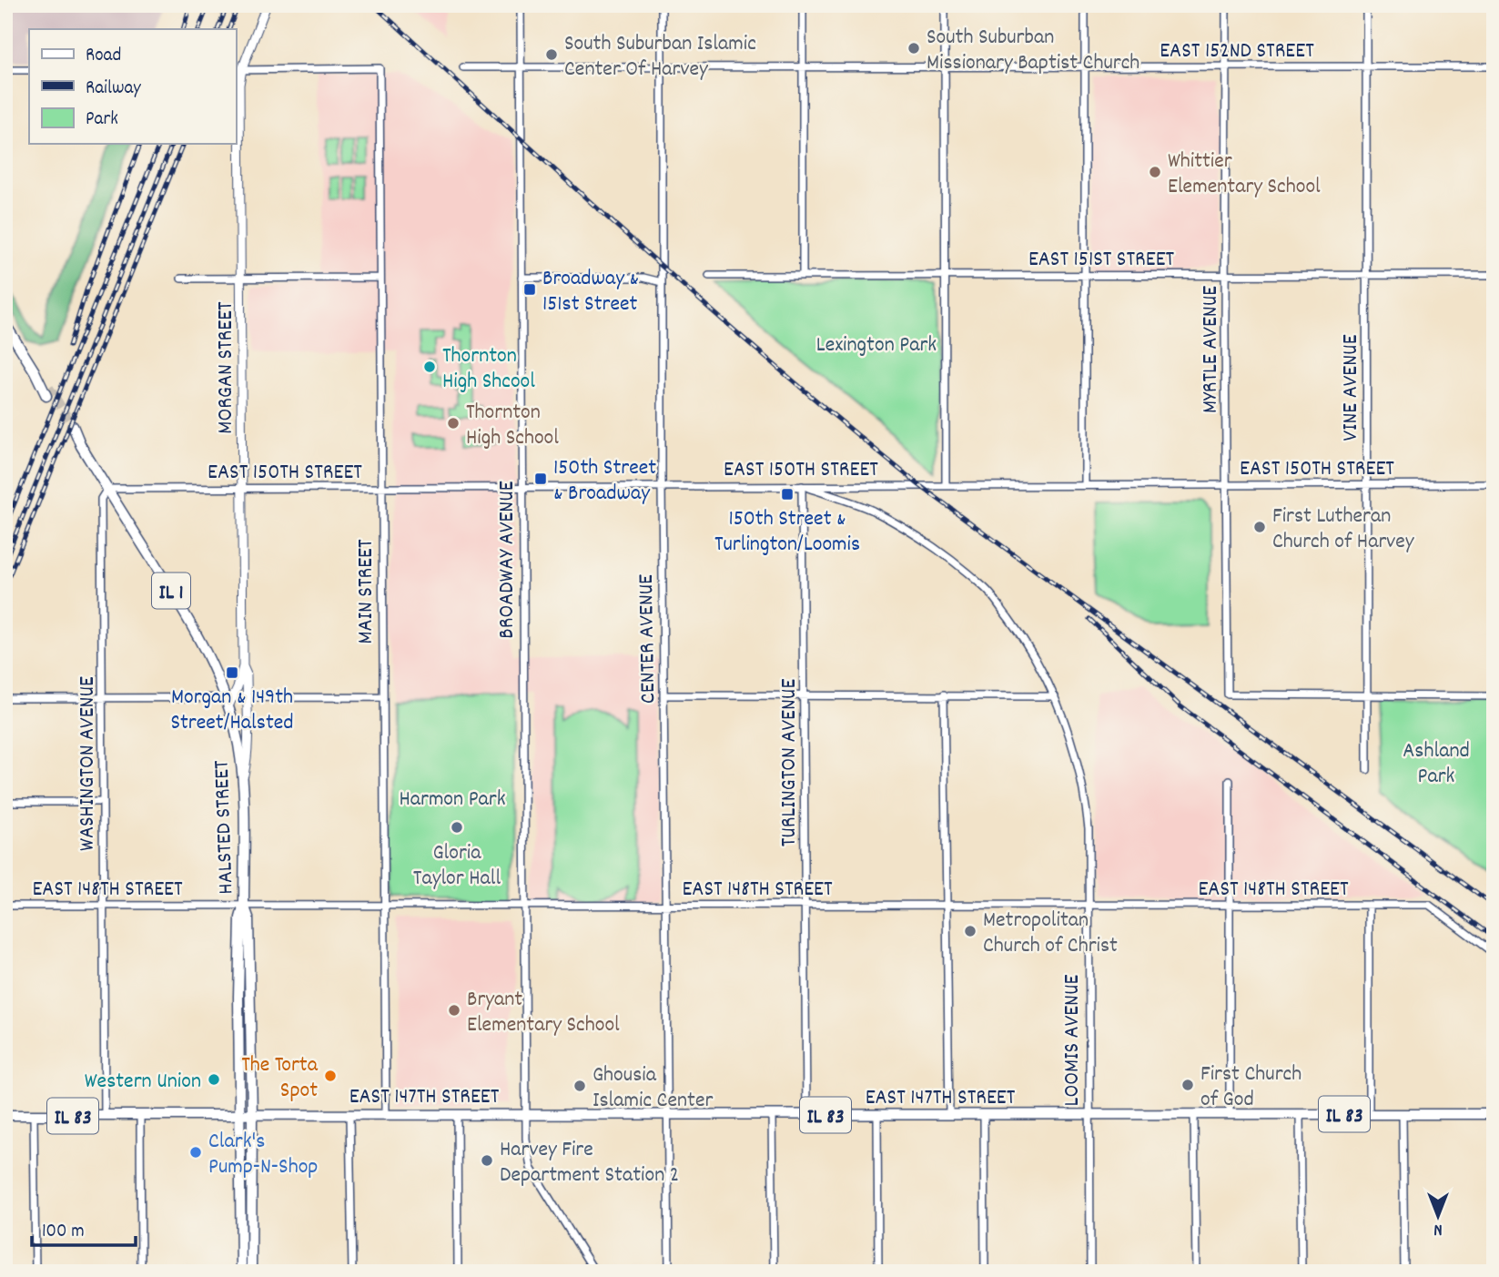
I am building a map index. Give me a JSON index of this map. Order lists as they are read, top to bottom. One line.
{"streets":{"main road":["IL 1","HALSTED STREET","EAST 147TH STREET","IL 83"],"street":["EAST 152ND STREET","EAST 151ST STREET","MYRTLE AVENUE","MORGAN STREET","VINE AVENUE","EAST 150TH STREET","BROADWAY AVENUE","MAIN STREET","CENTER AVENUE","TURLINGTON AVENUE","WASHINGTON AVENUE","EAST 148TH STREET","LOOMIS AVENUE"]},"crossings":[["EAST 152ND STREET","MYRTLE AVENUE"],["EAST 152ND STREET","VINE AVENUE"],["EAST 152ND STREET","BROADWAY AVENUE"],["EAST 152ND STREET","CENTER AVENUE"],["EAST 151ST STREET","MYRTLE AVENUE"],["EAST 151ST STREET","VINE AVENUE"],["MYRTLE AVENUE","VINE AVENUE"],["MYRTLE AVENUE","EAST 150TH STREET"],["MORGAN STREET","EAST 150TH STREET"],["MORGAN STREET","MAIN STREET"],["MORGAN STREET","HALSTED STREET"],["VINE AVENUE","EAST 150TH STREET"],["EAST 150TH STREET","BROADWAY AVENUE"],["EAST 150TH STREET","MAIN STREET"],["EAST 150TH STREET","CENTER AVENUE"],["EAST 150TH STREET","TURLINGTON AVENUE"],["EAST 150TH STREET","WASHINGTON AVENUE"],["EAST 150TH STREET","HALSTED STREET"],["EAST 150TH STREET","LOOMIS AVENUE"],["BROADWAY AVENUE","EAST 148TH STREET"],["BROADWAY AVENUE","EAST 147TH STREET"],["MAIN STREET","EAST 148TH STREET"],["MAIN STREET","EAST 147TH STREET"],["CENTER AVENUE","EAST 148TH STREET"],["CENTER AVENUE","EAST 147TH STREET"],["TURLINGTON AVENUE","EAST 148TH STREET"],["TURLINGTON AVENUE","LOOMIS AVENUE"],["TURLINGTON AVENUE","EAST 147TH STREET"],["WASHINGTON AVENUE","HALSTED STREET"],["WASHINGTON AVENUE","EAST 148TH STREET"],["WASHINGTON AVENUE","EAST 147TH STREET"],["HALSTED STREET","EAST 148TH STREET"],["HALSTED STREET","EAST 147TH STREET"],["EAST 148TH STREET","LOOMIS AVENUE"],["LOOMIS AVENUE","EAST 147TH STREET"]],"parks":["Lexington Park","Ashland Park","Harmon Park"],"places":{"other":["South Suburban Missionary Baptist Church","South Suburban Islamic Center Of Harvey","Whittier Elementary School","Thornton High Shcool","Thornton High School","First Lutheran Church of Harvey","Gloria Taylor Hall","Metropolitan Church of Christ","Bryant Elementary School","The Torta Spot","Western Union","First Church of God","Ghousia Islamic Center","Clark's Pump-N-Shop","Harvey Fire Department Station 2"],"transit":["Broadway & 151st Street","150th Street & Broadway","150th Street & Turlington/Loomis","Morgan & 149th Street/Halsted"]},"legend":["Road","Railway","Park"],"scale_bar":"100 m","north":"bottom"}
